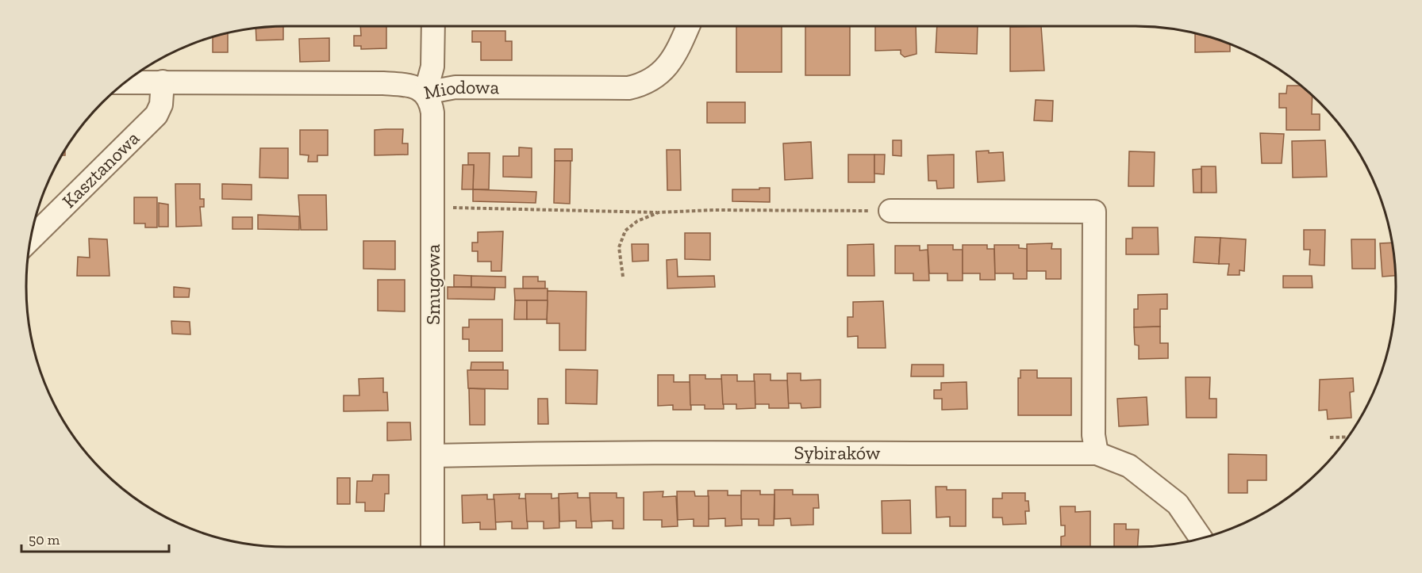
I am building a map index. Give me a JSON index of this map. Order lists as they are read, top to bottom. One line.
{"streets":{"street":["Miodowa","Kasztanowa","Smugowa","Sybiraków"]},"crossings":[["Miodowa","Kasztanowa"],["Miodowa","Smugowa"],["Smugowa","Sybiraków"]],"scale_bar":"50 m"}
